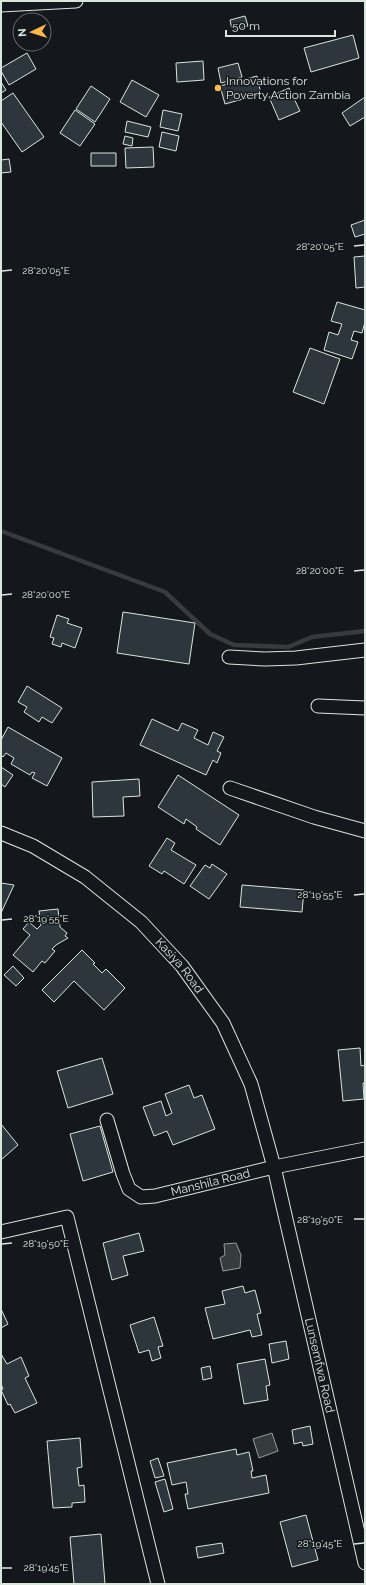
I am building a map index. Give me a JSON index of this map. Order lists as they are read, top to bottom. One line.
{"streets":{"street":["Kasiya Road","Manshila Road","Lunsemfwa Road"]},"crossings":[["Kasiya Road","Manshila Road"],["Kasiya Road","Lunsemfwa Road"],["Manshila Road","Lunsemfwa Road"]],"places":["Innovations for Poverty Action Zambia"],"scale_bar":"50 m","north":"left","coordinates":["28°20'05\"E","28°20'00\"E","28°19'55\"E","28°19'50\"E","28°19'45\"E"]}
